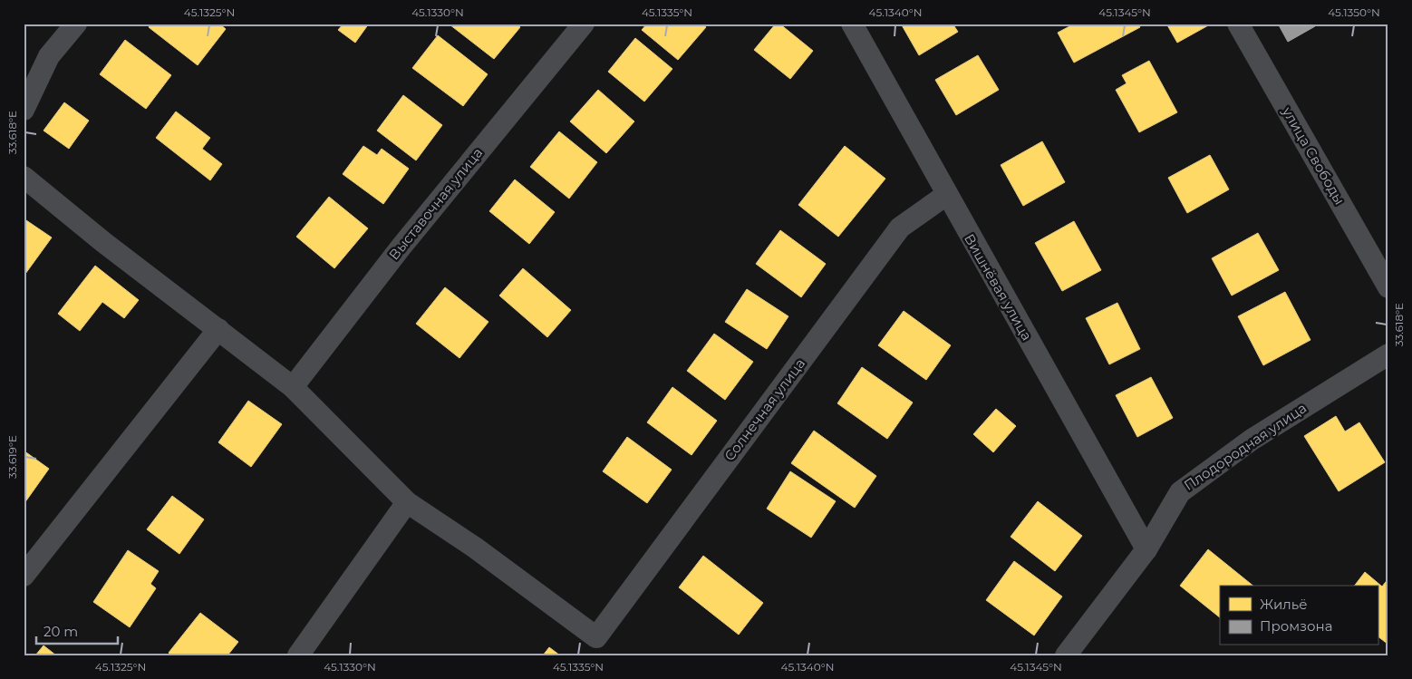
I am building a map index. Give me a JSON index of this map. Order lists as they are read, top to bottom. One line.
{"streets":{"street":["улица Свободы","Выставочная улица","Вишнёвая улица","Солнечная улица","Плодородная улица"]},"crossings":[["Вишнёвая улица","Солнечная улица"],["Вишнёвая улица","Плодородная улица"]],"legend":["Жильё","Промзона"],"scale_bar":"20 m","coordinates":["45.1325°N","45.1330°N","45.1335°N","45.1340°N","45.1345°N","45.1350°N","33.618°E","33.619°E"]}
